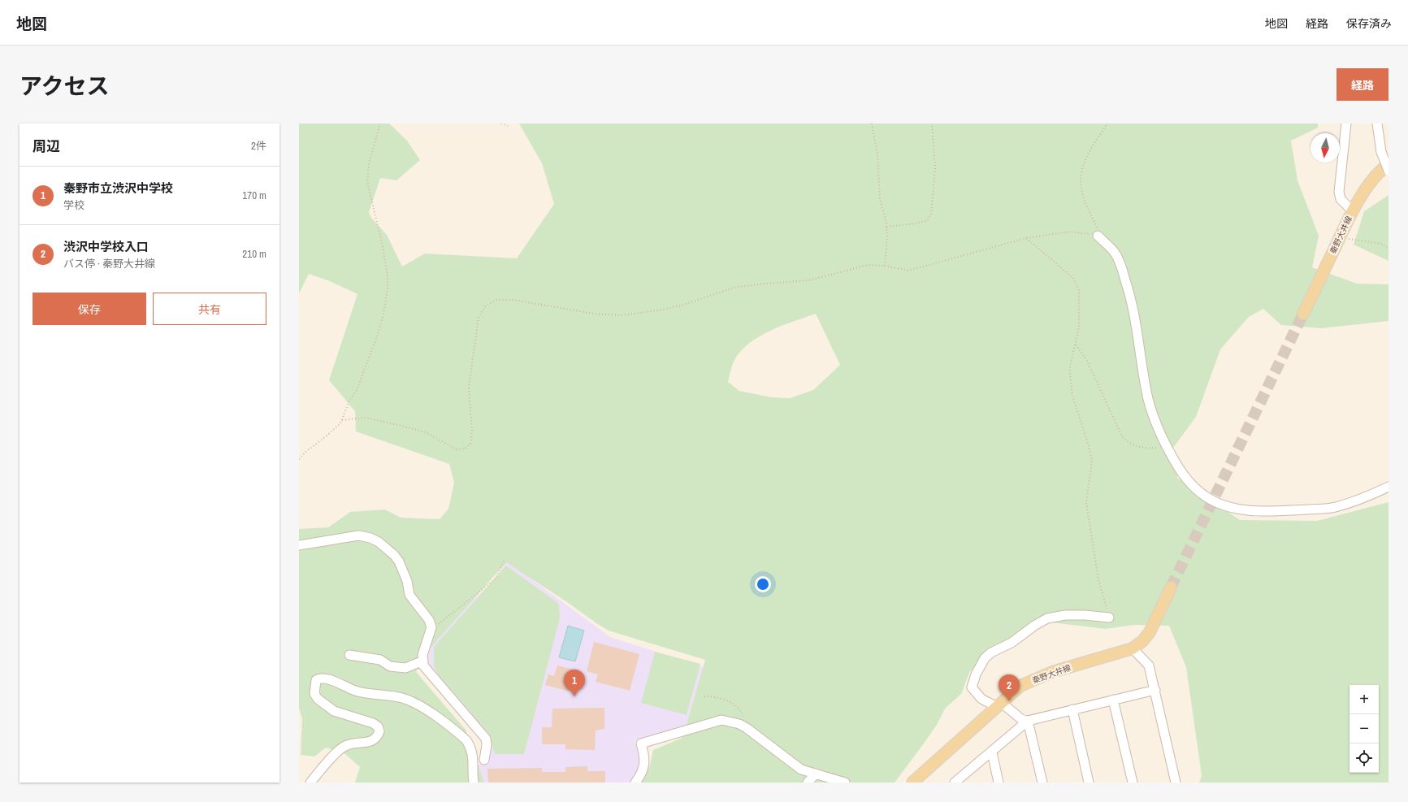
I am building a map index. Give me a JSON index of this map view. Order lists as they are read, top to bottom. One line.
{"streets":{"main road":["秦野大井線"]},"north":"bottom","page":{"header":"地図","nav":["地図","経路","保存済み"],"title":"アクセス","buttons":["経路",["保存","共有"]],"heading":["周辺","2件"],"list":[{"mark":"1","name":"秦野市立渋沢中学校","note":"学校","value":"170 m"},{"mark":"2","name":"渋沢中学校入口","note":"バス停 · 秦野大井線","value":"210 m"}],"pins":["1","2"],"map_buttons":["+","−"]}}
